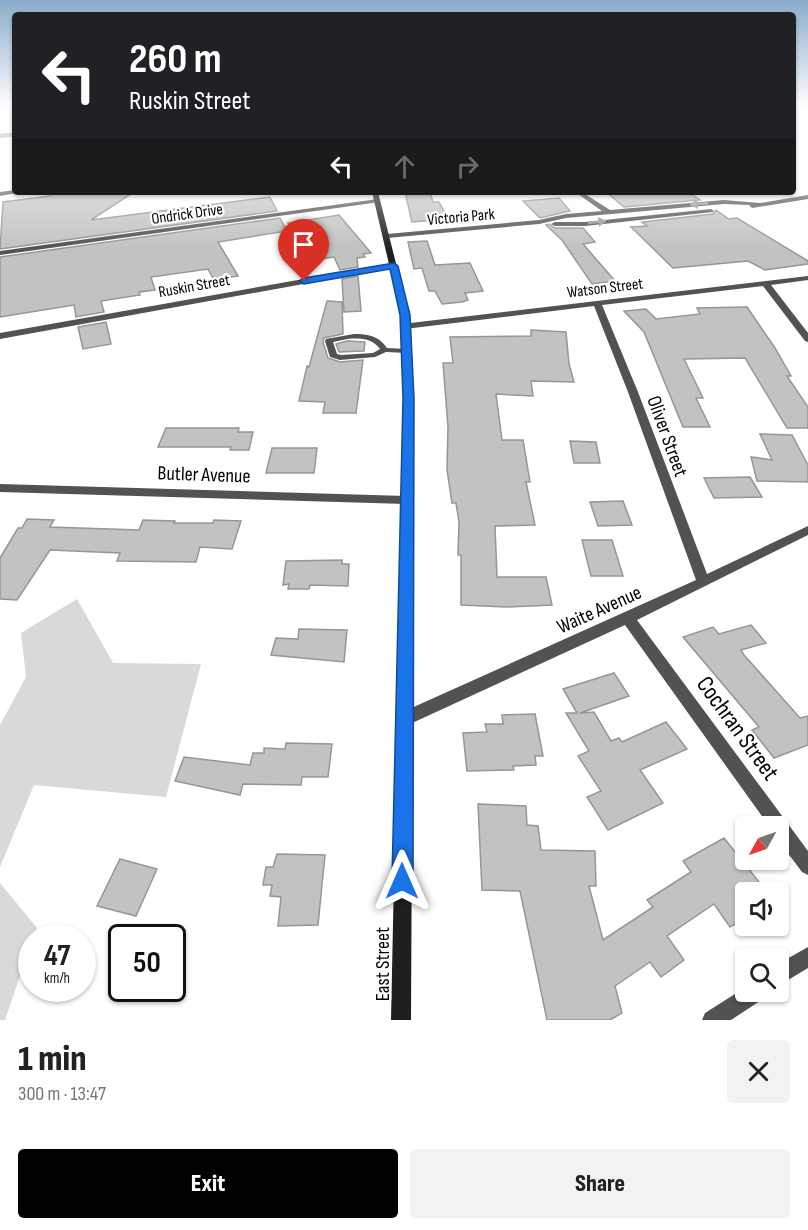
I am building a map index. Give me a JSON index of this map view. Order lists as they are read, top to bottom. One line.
{"streets":{"main road":["East Street"],"street":["Ondrick Drive","Victoria Park","Ruskin Street","Watson Street","Oliver Street","Butler Avenue","Waite Avenue","Cochran Street"]},"crossings":[["Ondrick Drive","East Street"],["Victoria Park","East Street"],["Ruskin Street","East Street"],["Watson Street","Oliver Street"],["Watson Street","East Street"],["Oliver Street","Waite Avenue"],["Butler Avenue","East Street"],["Waite Avenue","Cochran Street"],["Waite Avenue","East Street"]],"north":"bottom left","page":{"turn":["260 m","Ruskin Street"],"speed":"47 km/h","limit":"50","heading":["1 min","300 m · 13:47"],"buttons":["Exit","Share"]}}
